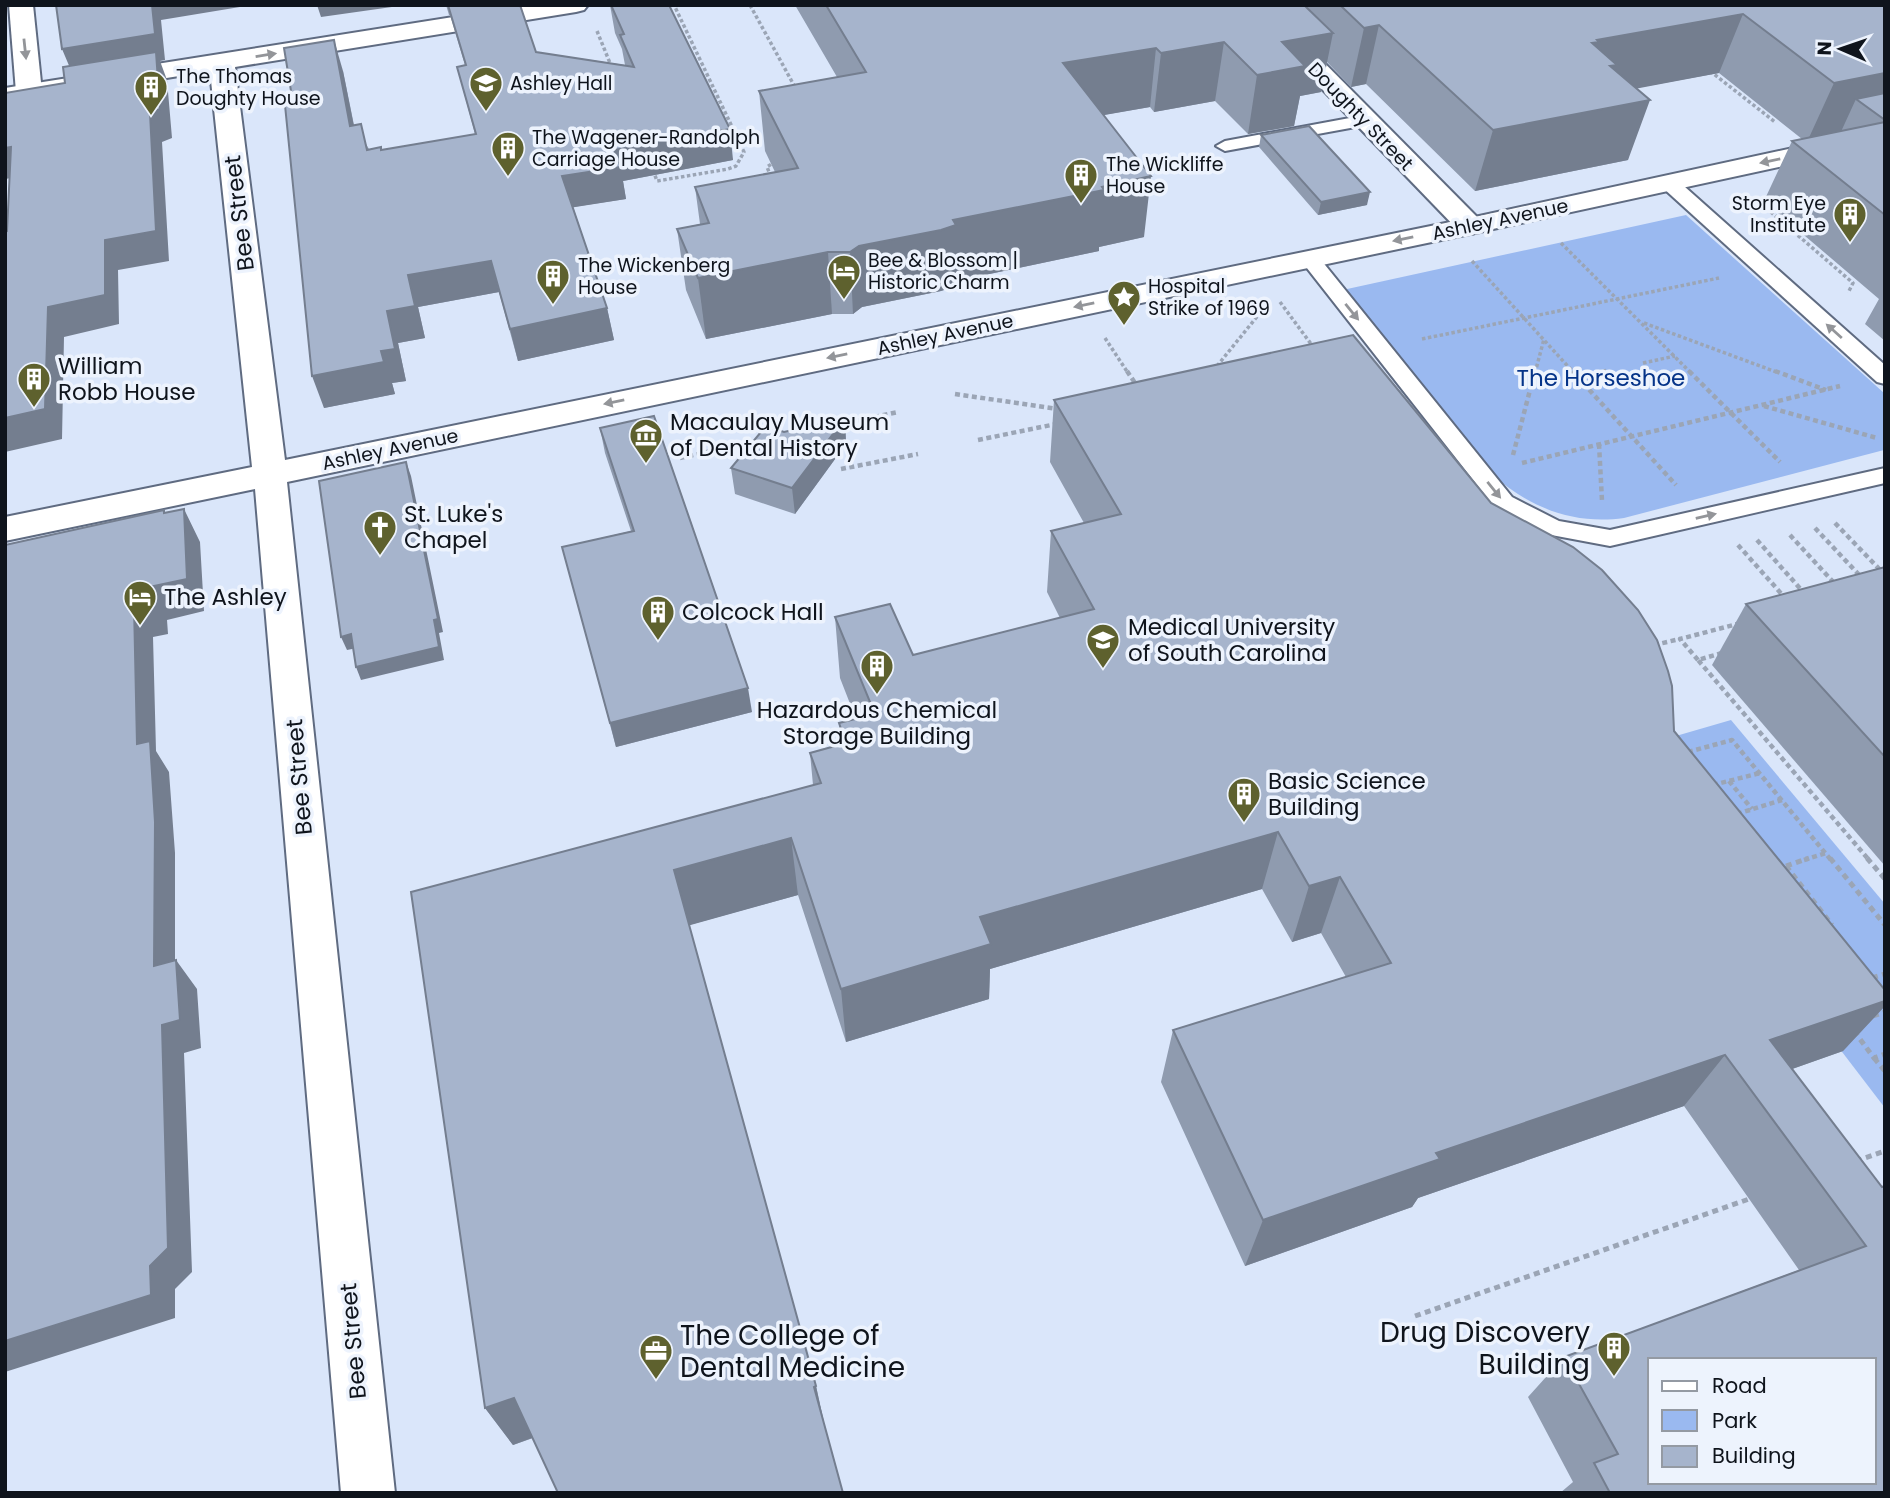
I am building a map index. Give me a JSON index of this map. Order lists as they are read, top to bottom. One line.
{"streets":{"street":["Doughty Street","Bee Street","Ashley Avenue"]},"crossings":[["Doughty Street","Ashley Avenue"],["Bee Street","Ashley Avenue"]],"one_way":["Ashley Avenue"],"parks":["The Horseshoe"],"places":{"school or university":["Ashley Hall","Medical University of South Carolina"],"building":["The Thomas Doughty House","The Wagener-Randolph Carriage House","The Wickliffe House","Storm Eye Institute","The Wickenberg House","William Robb House","Colcock Hall","Hazardous Chemical Storage Building","Basic Science Building","Drug Discovery Building"],"hotel":["Bee & Blossom | Historic Charm","The Ashley"],"place":["Hospital Strike of 1969"],"museum":["Macaulay Museum of Dental History"],"church":["St. Luke's Chapel"],"office":["The College of Dental Medicine"]},"legend":["Road","Park","Building"],"north":"left"}
